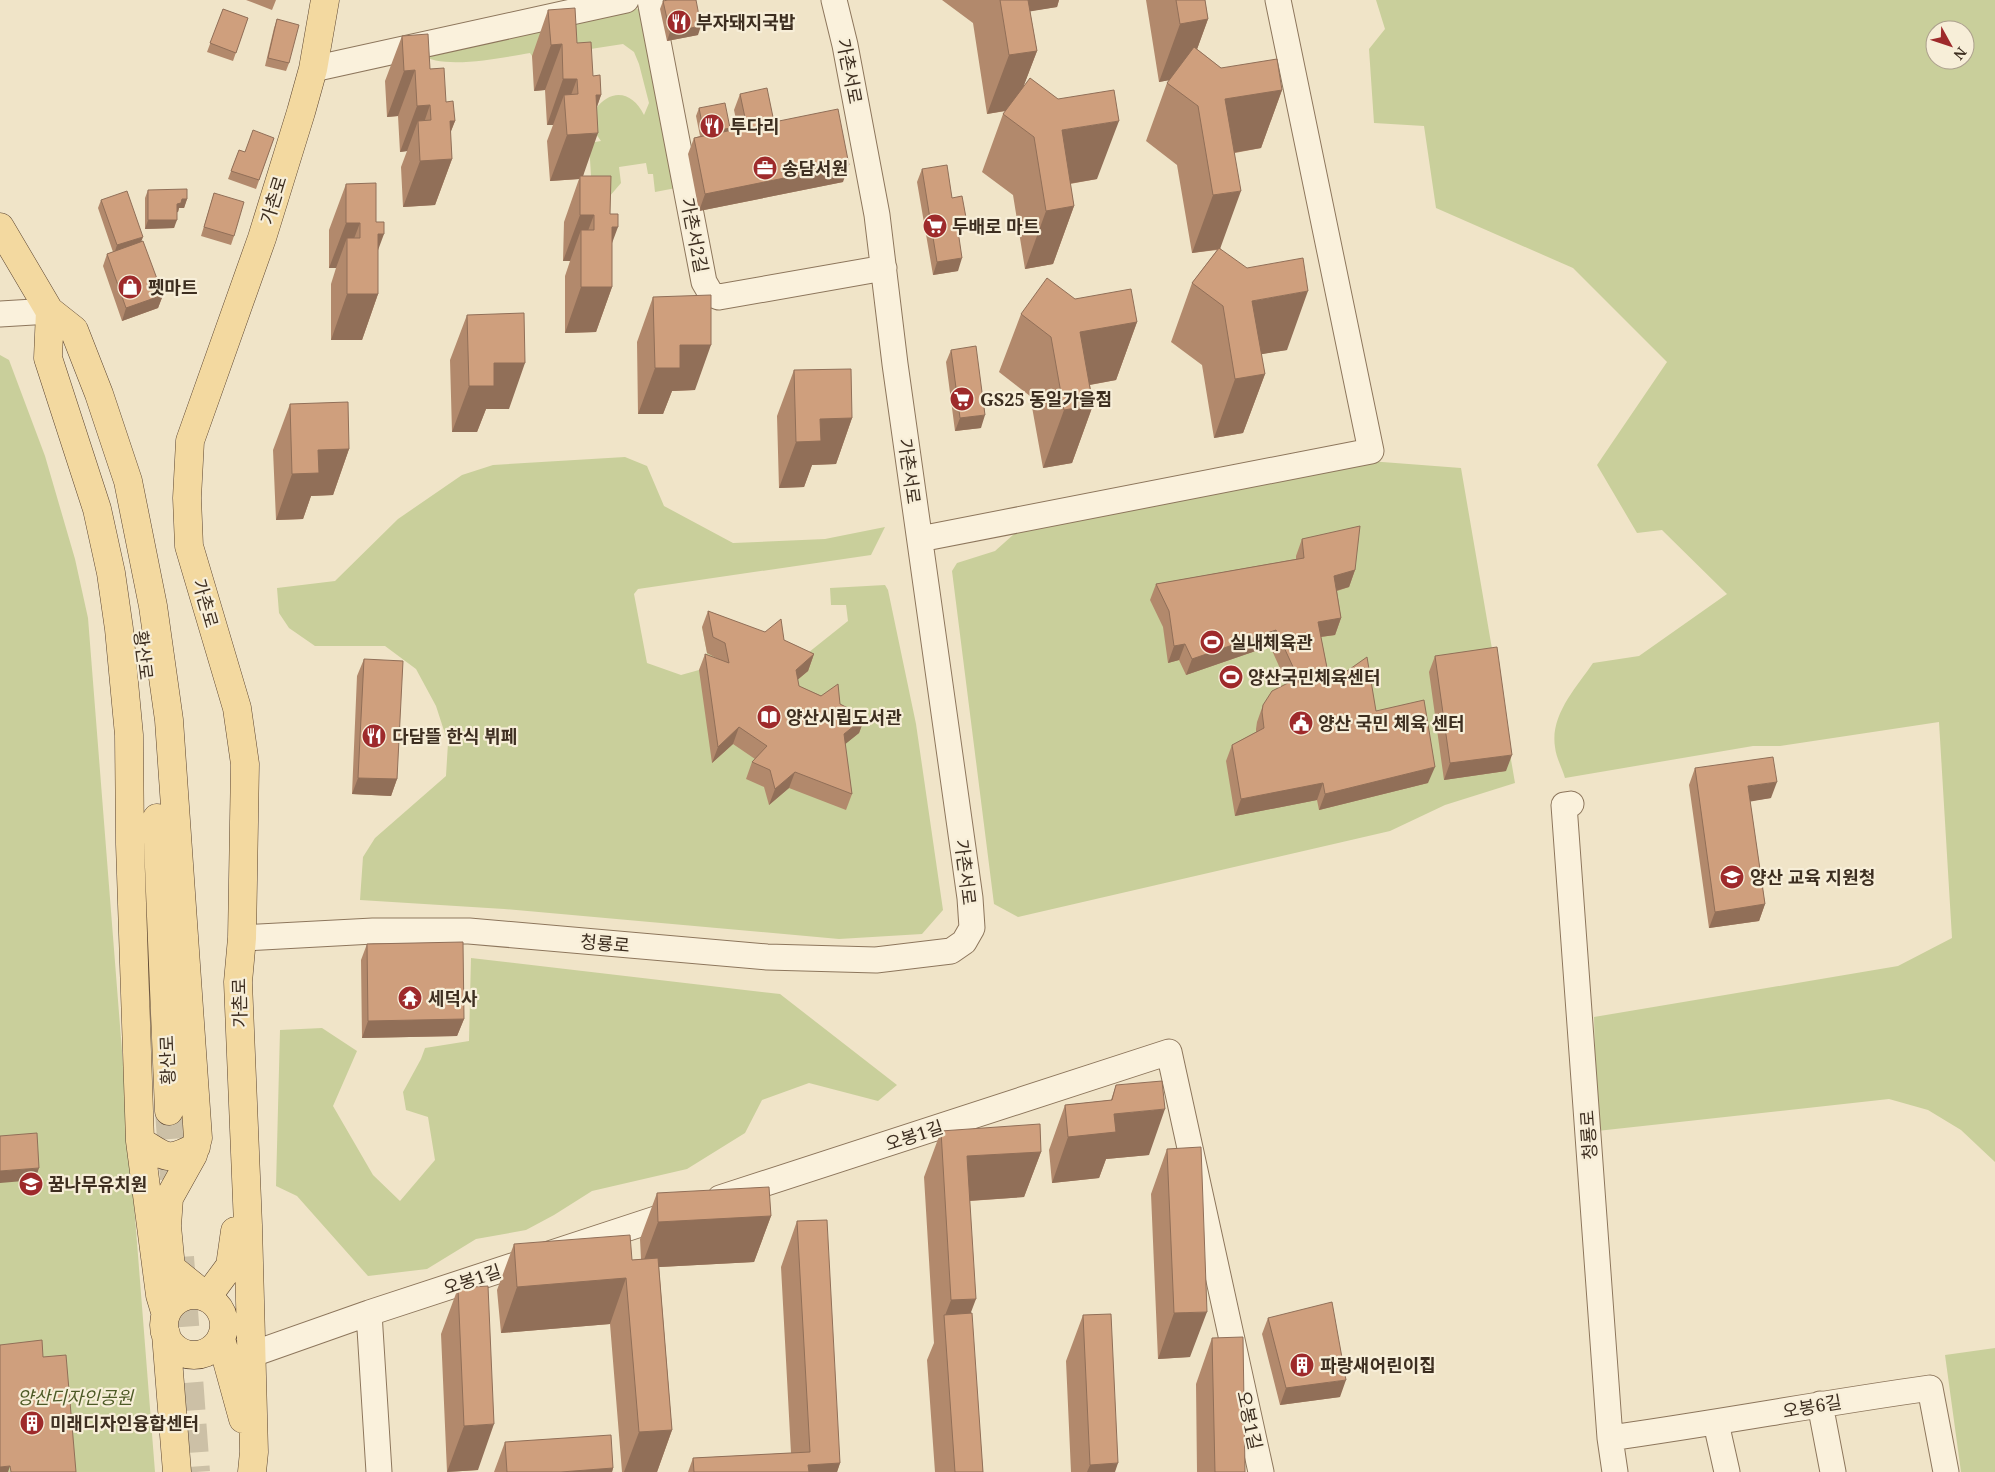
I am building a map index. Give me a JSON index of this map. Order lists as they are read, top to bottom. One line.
{"streets":{"main road":["가촌로","황산로"],"street":["가촌서로","가촌서2길","청룡로","오봉1길","오봉6길"]},"crossings":[["가촌서로","가촌서2길"],["가촌서로","청룡로"],["가촌로","청룡로"],["가촌로","오봉1길"],["청룡로","오봉6길"]],"parks":["양산디자인공원"],"places":{"restaurant":["부자돼지국밥","투다리","다담뜰 한식 뷔페"],"office":["송담서원"],"supermarket":["두배로 마트","GS25 동일가을점"],"shop":["펫마트"],"sports":["실내체육관","양산국민체육센터"],"library":["양산시립도서관"],"public building":["양산 국민 체육 센터"],"school or university":["양산 교육 지원청","꿈나무유치원"],"temple":["세덕사"],"building":["파랑새어린이집","미래디자인융합센터"]},"north":"bottom right"}
